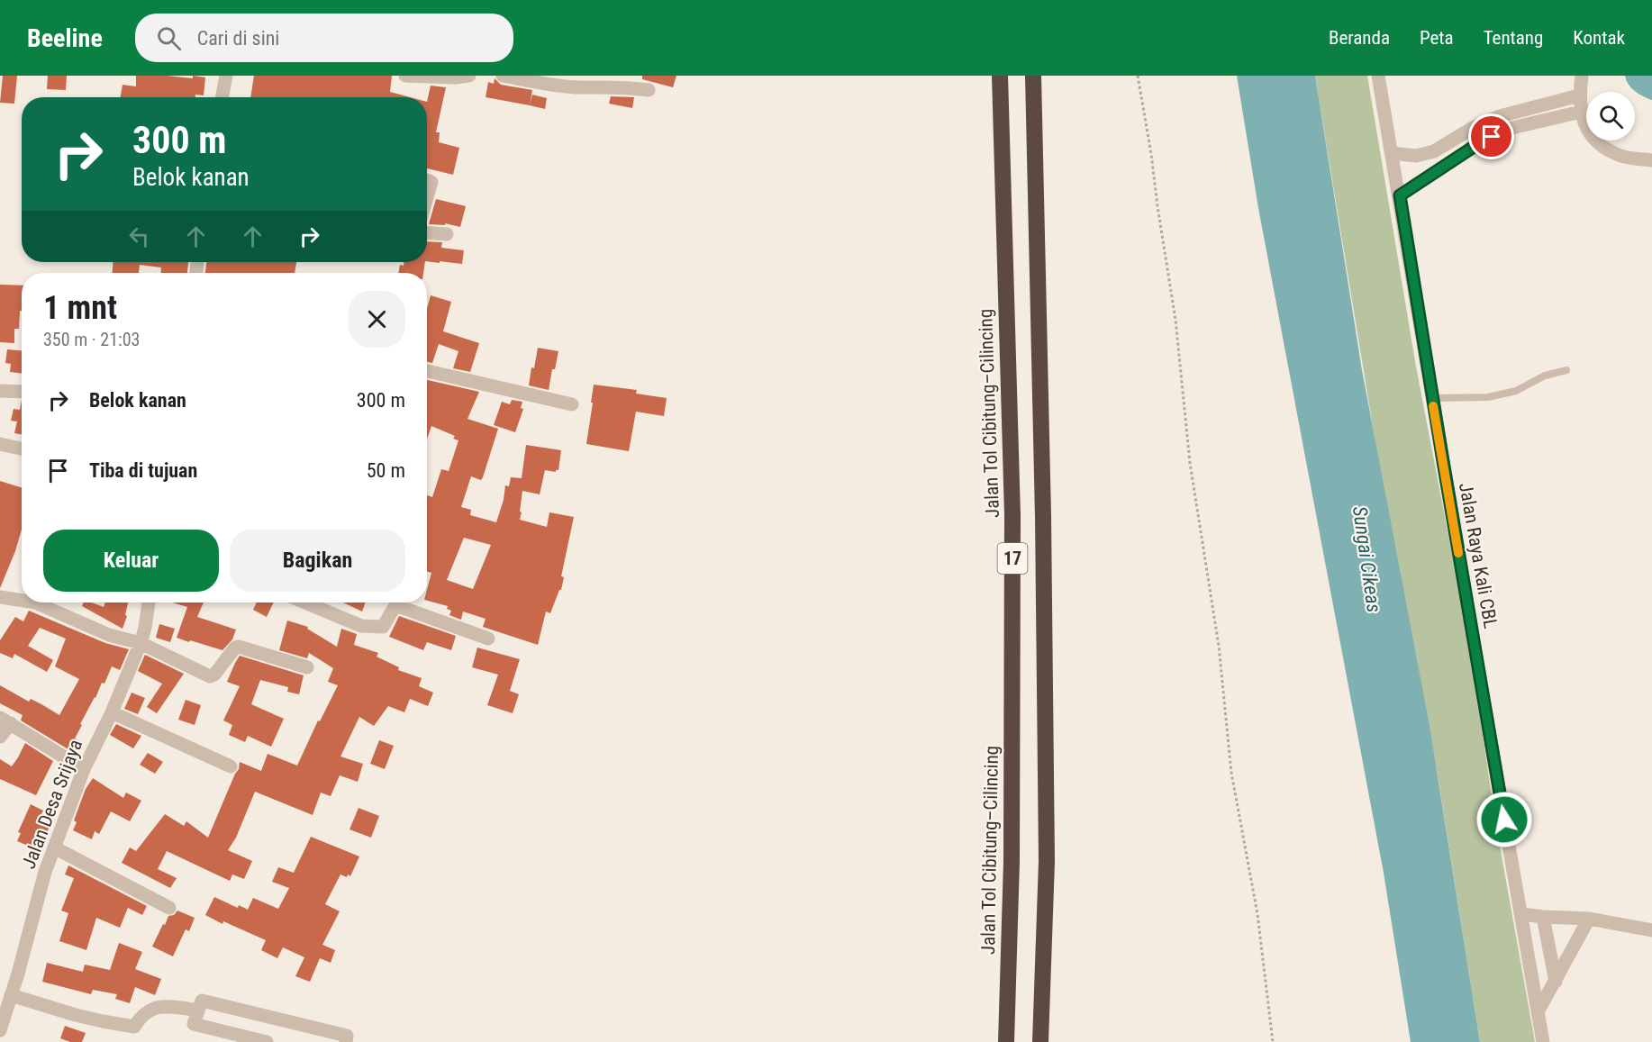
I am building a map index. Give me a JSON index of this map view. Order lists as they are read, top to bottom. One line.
{"streets":{"highway":["Jalan Tol Cibitung–Cilincing","17"],"street":["Jalan Raya Kali CBL","Jalan Desa Srijaya"]},"water":["Sungai Cikeas"],"page":{"header":"Beeline","search":"Cari di sini","nav":["Beranda","Peta","Tentang","Kontak"],"turn":["300 m","Belok kanan"],"heading":["1 mnt","350 m · 21:03"],"list":[{"name":"Belok kanan","value":"300 m"},{"name":"Tiba di tujuan","value":"50 m"}],"buttons":["Keluar","Bagikan"]}}
